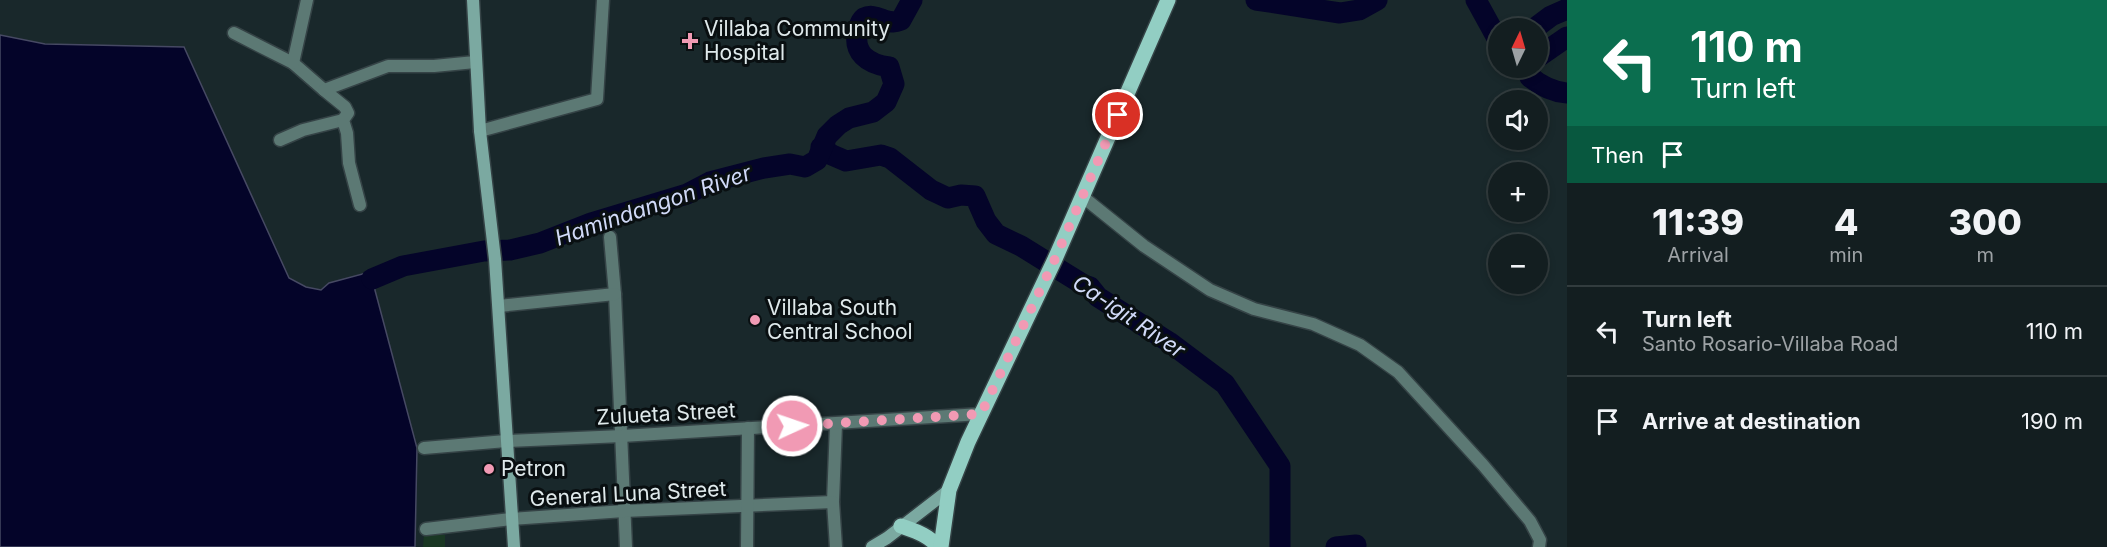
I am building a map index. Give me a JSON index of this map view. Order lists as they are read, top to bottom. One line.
{"streets":{"street":["Zulueta Street","General Luna Street"]},"water":["Hamindangon River","Ca-igit River"],"places":{"health":["Villaba Community Hospital"],"other":["Villaba South Central School","Petron"]},"north":"top","page":{"turn":["110 m","Turn left"],"map_buttons":["+","−"],"then":"Then","eta":["11:39","Arrival","4","min","300","m"],"list":[{"name":"Turn left","note":"Santo Rosario-Villaba Road","value":"110 m"},{"name":"Arrive at destination","value":"190 m"}]}}
